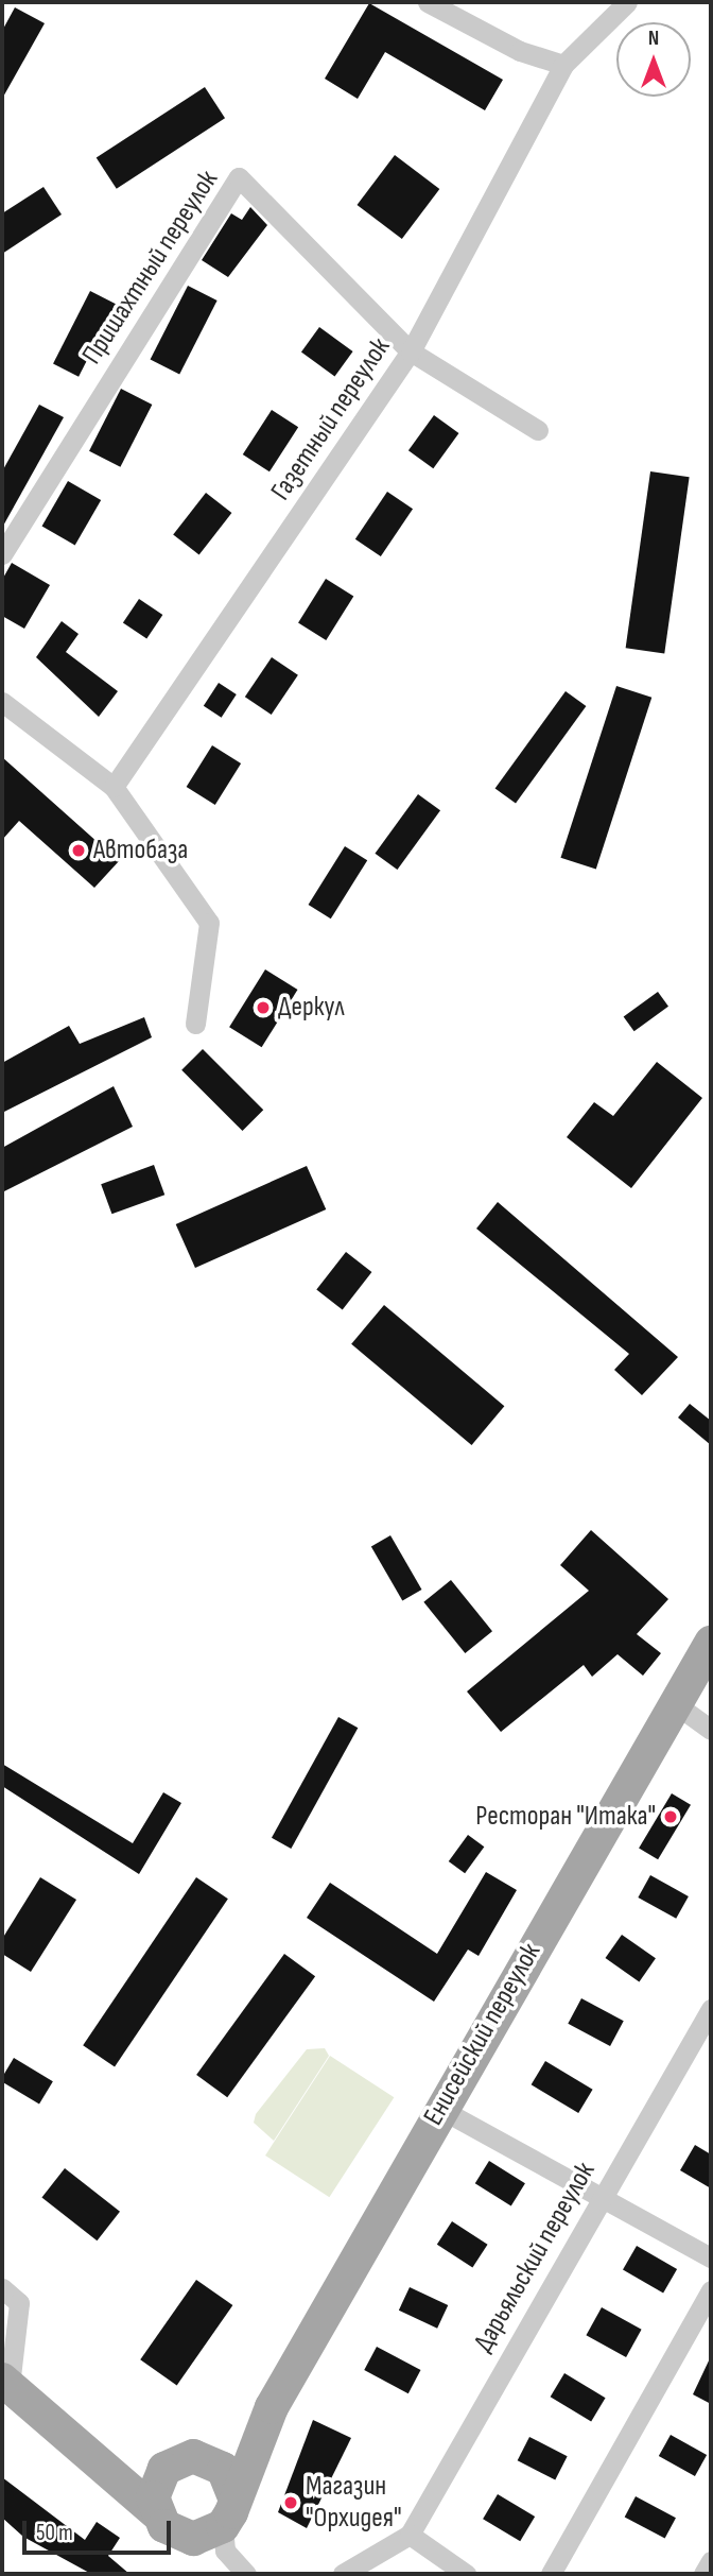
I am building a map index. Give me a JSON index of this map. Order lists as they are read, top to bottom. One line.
{"streets":{"main road":["Енисейский переулок"],"street":["Пришахтный переулок","Газетный переулок","Дарьяльский переулок"]},"crossings":[["Пришахтный переулок","Газетный переулок"]],"places":["Автобаза","Деркул","Ресторан \"Итака\"","Магазин \"Орхидея\""],"scale_bar":"50 m","north":"top"}
